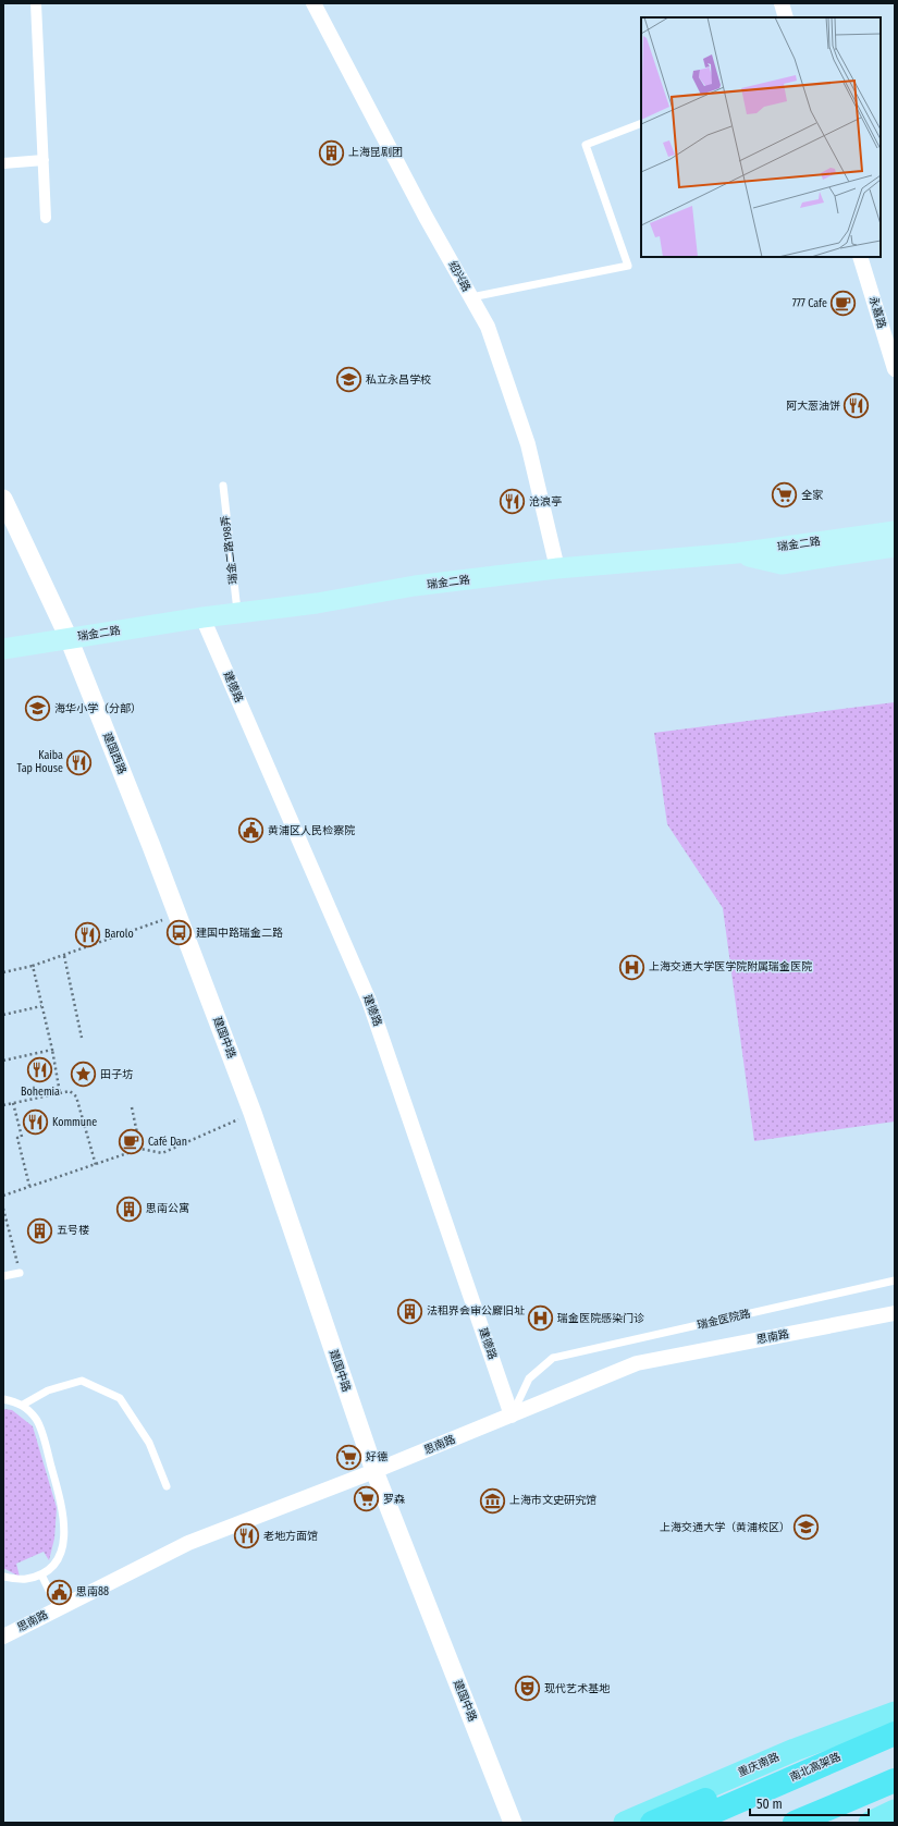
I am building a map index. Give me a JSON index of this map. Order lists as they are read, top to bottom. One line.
{"streets":{"highway":["南北高架路"],"main road":["瑞金二路","重庆南路"],"street":["绍兴路","永嘉路","建德路","建国西路","建国中路","思南路"],"lane":["瑞金二路198弄","瑞金医院路"]},"crossings":[["绍兴路","瑞金二路"],["瑞金二路","瑞金二路198弄"],["瑞金二路","建德路"],["瑞金二路","建国西路"],["建德路","瑞金医院路"],["建德路","思南路"],["建国西路","建国中路"],["建国中路","思南路"],["瑞金医院路","思南路"]],"places":{"building":["上海昆剧团","思南公寓","五号楼","法租界会审公廨旧址"],"cafe":["777 Cafe","Café Dan"],"school or university":["私立永昌学校","海华小学（分部）","上海交通大学（黄浦校区）"],"restaurant":["阿大葱油饼","沧浪亭","Kaiba Tap House","Barolo","Bohemia","Kommune","老地方面馆"],"supermarket":["全家","好德","罗森"],"public building":["黄浦区人民检察院","思南88"],"bus stop":["建国中路瑞金二路"],"hospital":["上海交通大学医学院附属瑞金医院","瑞金医院感染门诊"],"place":["田子坊"],"museum":["上海市文史研究馆"],"theatre":["现代艺术基地"]},"scale_bar":"50 m"}
